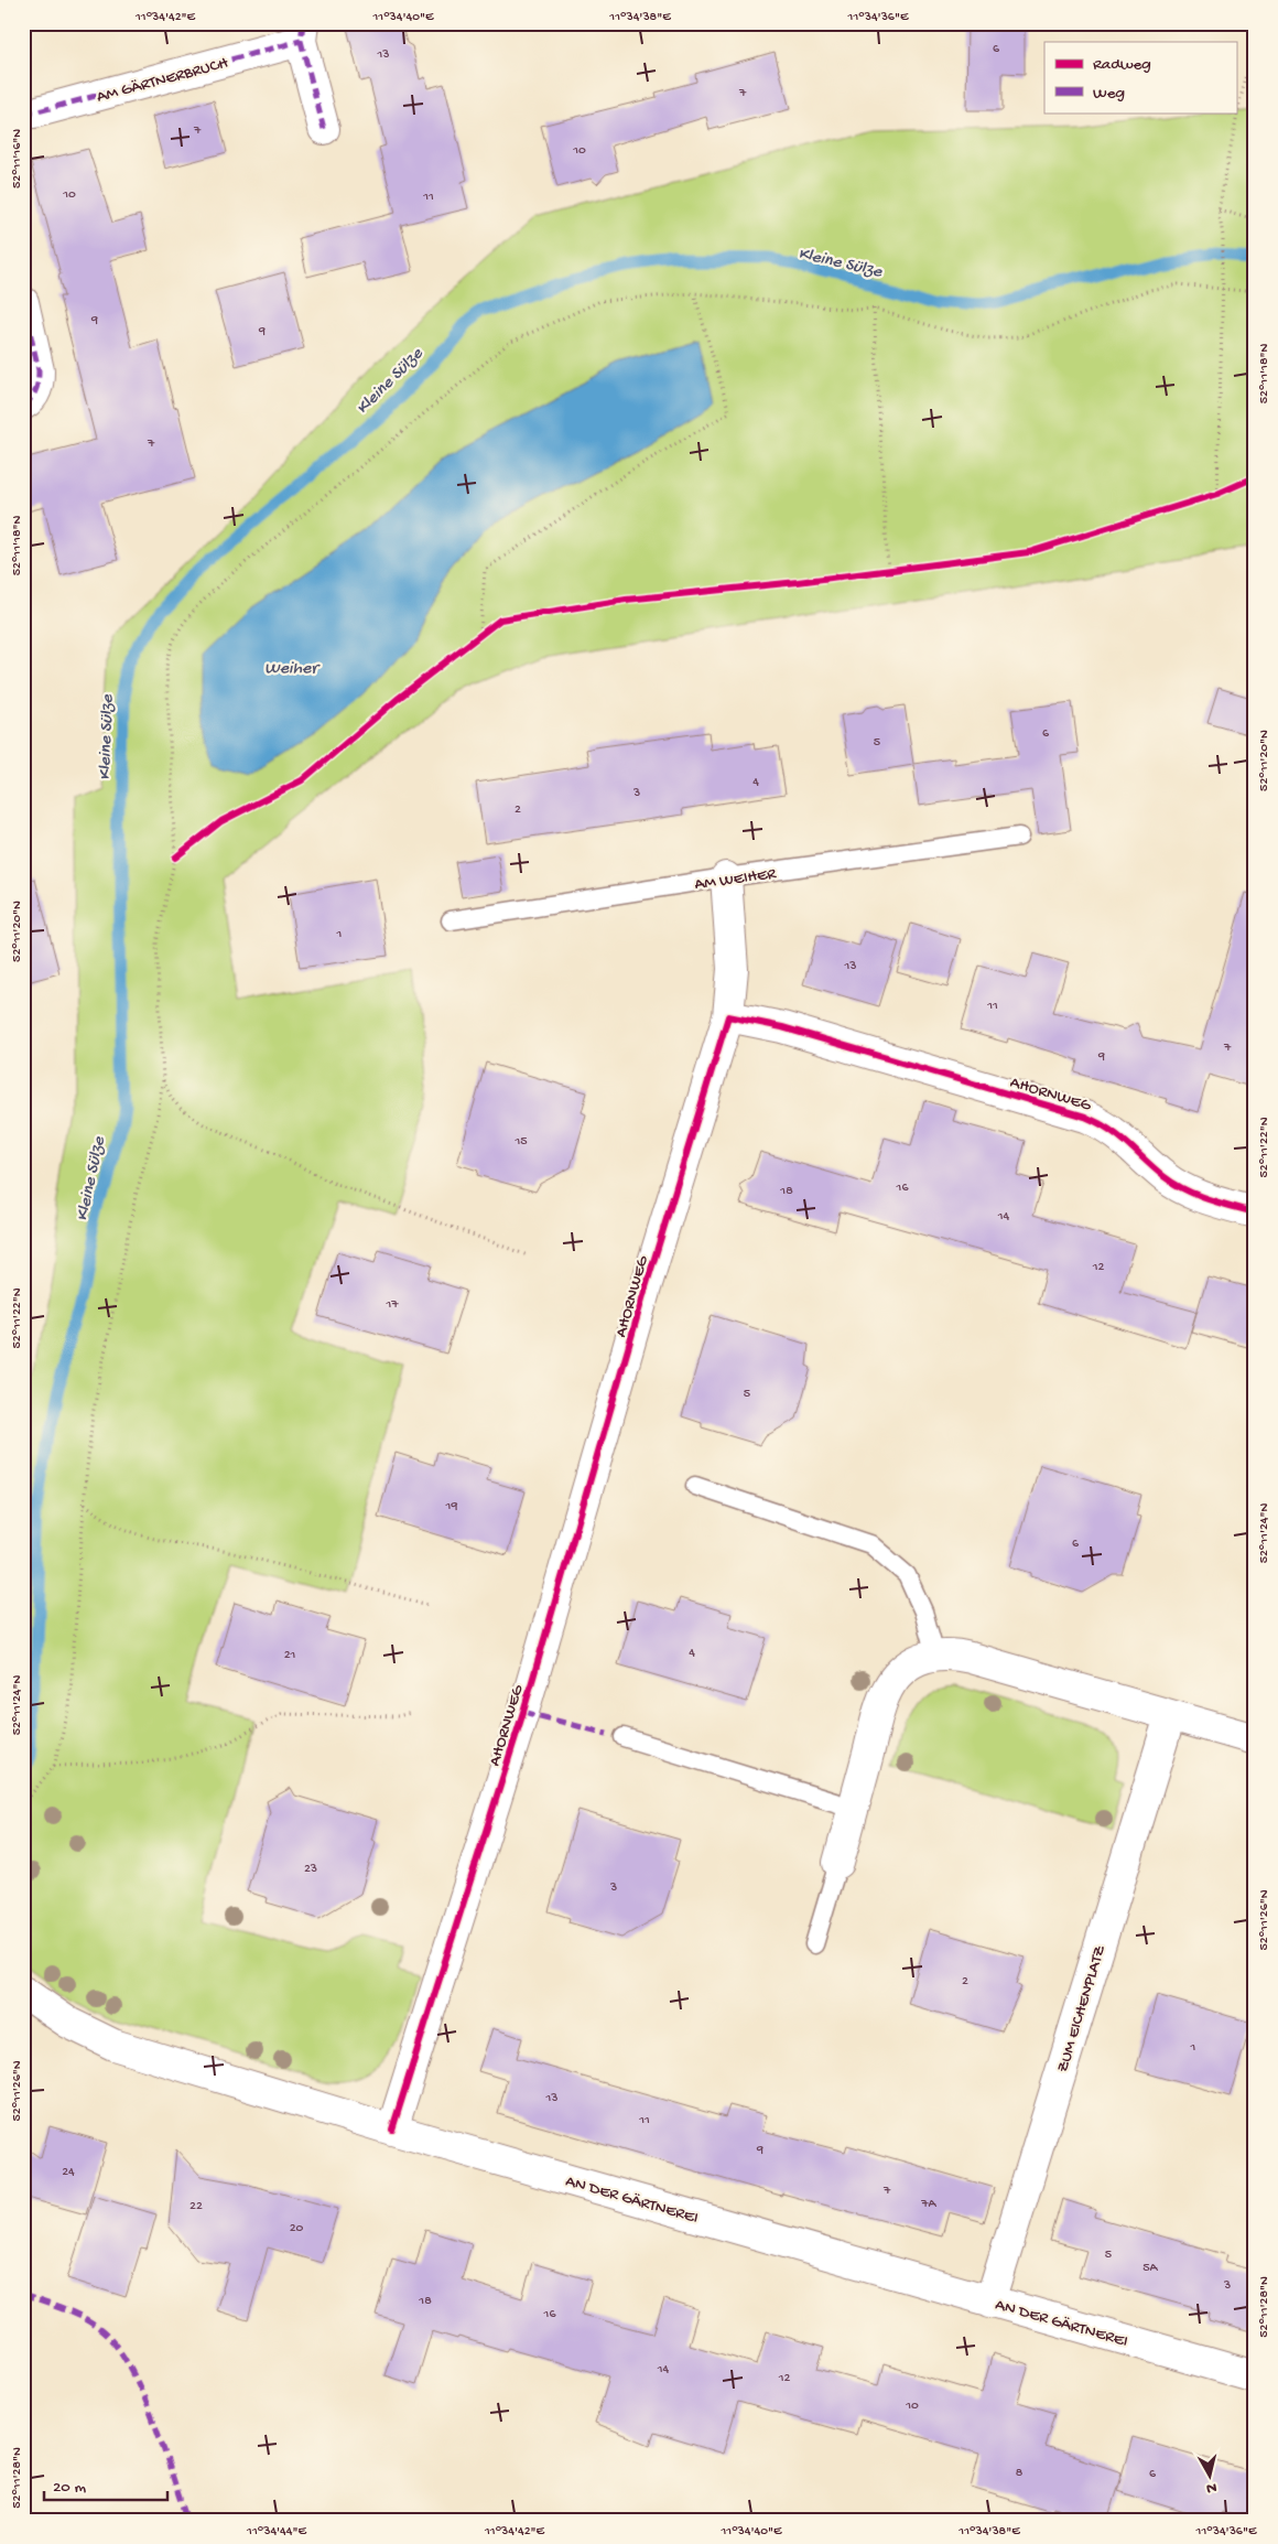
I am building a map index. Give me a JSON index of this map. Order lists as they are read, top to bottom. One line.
{"streets":{"street":["AM GÄRTNERBRUCH","AHORNWEG","ZUM EICHENPLATZ","AN DER GÄRTNEREI"],"lane":["AM WEIHER"]},"crossings":[["AM WEIHER","AHORNWEG"],["AHORNWEG","AN DER GÄRTNEREI"],["ZUM EICHENPLATZ","AN DER GÄRTNEREI"]],"water":["Kleine Sülze","Weiher"],"house_numbers":["6","13","7","7","10","10","11","9","9","7","6","5","4","3","2","1","13","11","7","9","15","16","18","14","12","17","5","19","6","4","21","23","3","2","1","13","11","9","24","7","7A","22","20","5","5A","3","18","16","14","12","10","8","6"],"legend":["Radweg","Weg"],"scale_bar":"20 m","north":"bottom","coordinates":["11°34'42\"E","11°34'40\"E","11°34'38\"E","11°34'36\"E","52°11'16\"N","52°11'18\"N","52°11'20\"N","52°11'22\"N","52°11'24\"N","52°11'26\"N","52°11'28\"N","11°34'44\"E"]}
